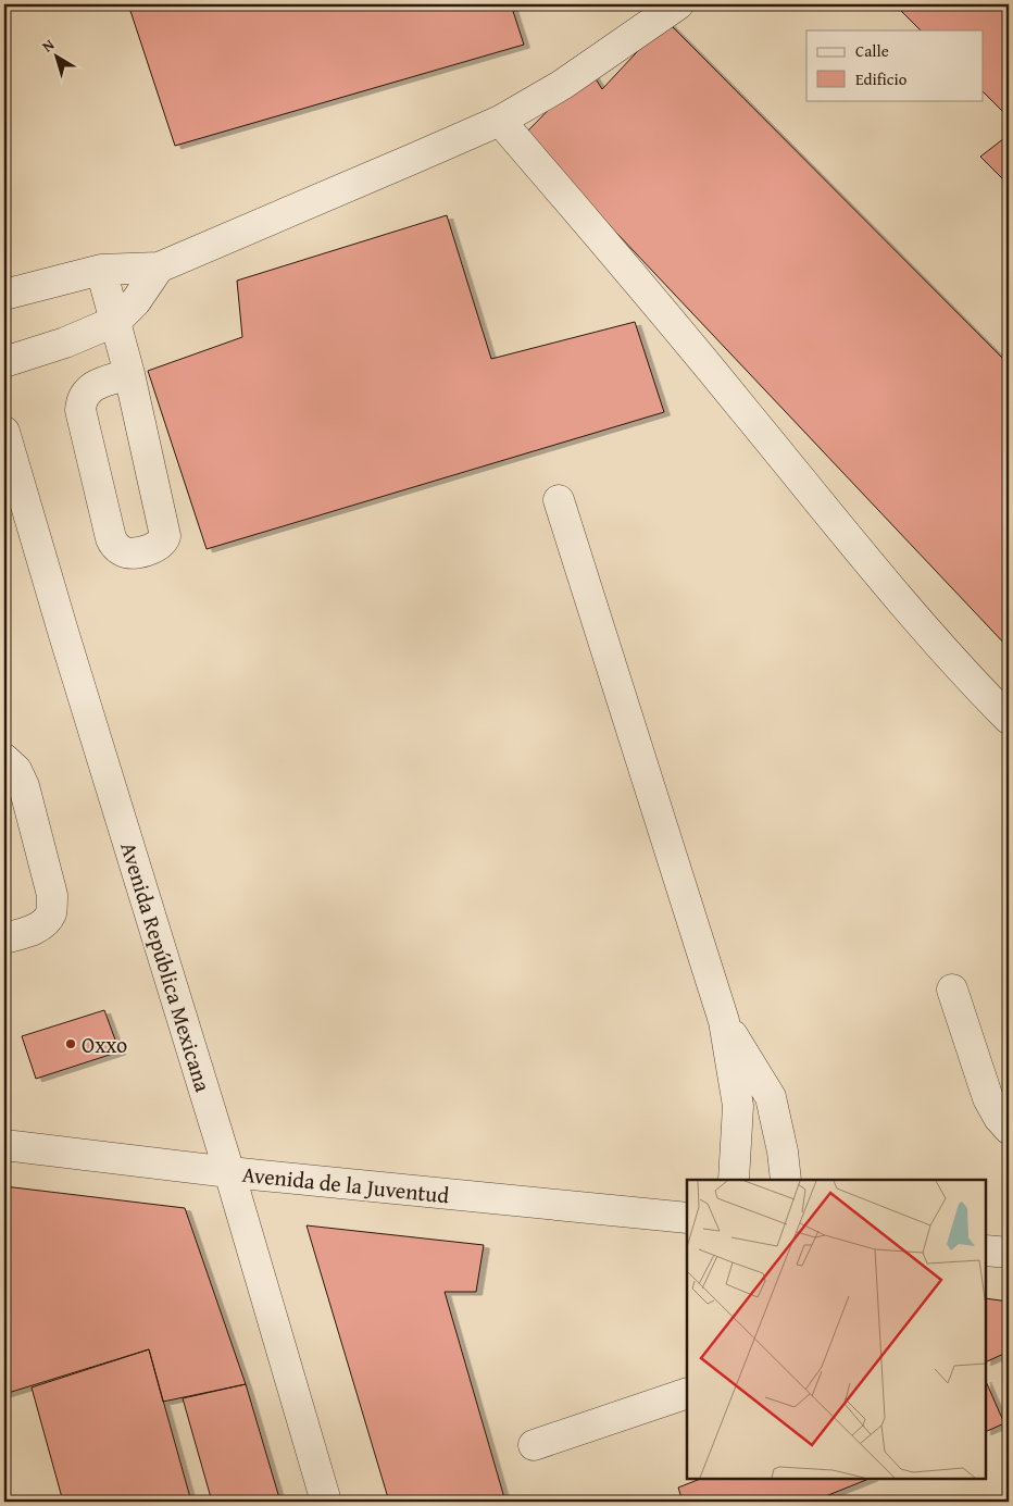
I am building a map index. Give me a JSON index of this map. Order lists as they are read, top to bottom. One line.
{"streets":{"street":["Avenida República Mexicana","Avenida de la Juventud"]},"crossings":[["Avenida República Mexicana","Avenida de la Juventud"]],"places":["Oxxo"],"legend":["Calle","Edificio"],"north":"top left"}
